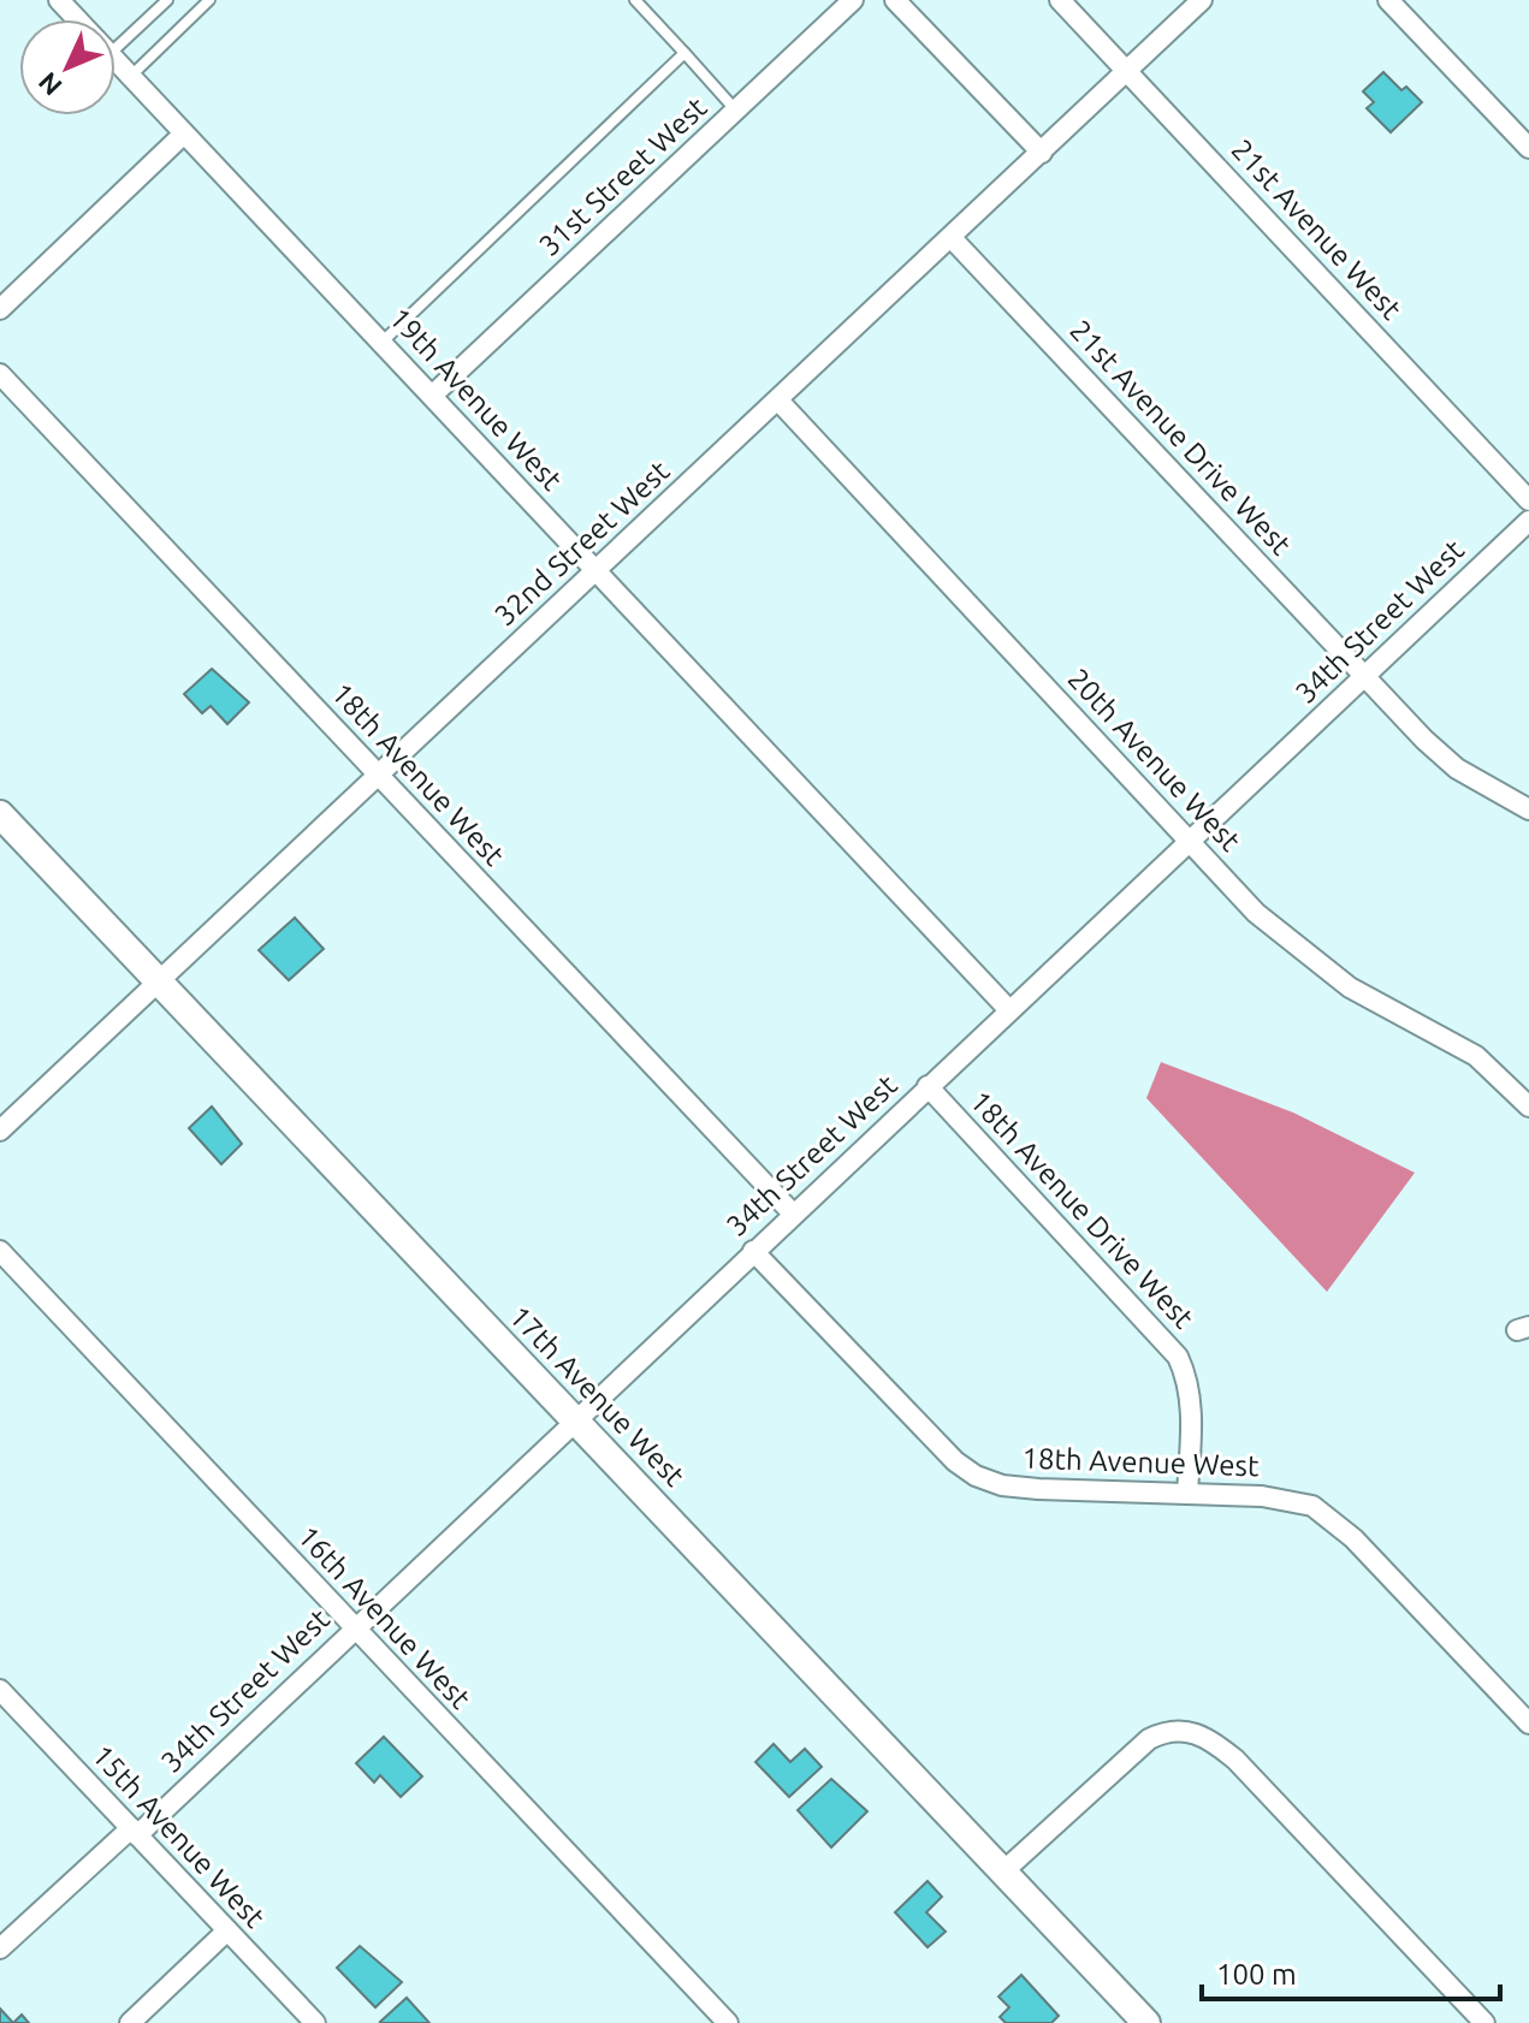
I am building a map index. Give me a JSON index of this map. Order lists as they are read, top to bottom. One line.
{"streets":{"street":["31st Street West","21st Avenue West","19th Avenue West","21st Avenue Drive West","32nd Street West","34th Street West","20th Avenue West","18th Avenue West","18th Avenue Drive West","17th Avenue West","16th Avenue West","15th Avenue West"]},"crossings":[["31st Street West","19th Avenue West"],["21st Avenue West","32nd Street West"],["19th Avenue West","32nd Street West"],["19th Avenue West","34th Street West"],["21st Avenue Drive West","32nd Street West"],["21st Avenue Drive West","34th Street West"],["32nd Street West","20th Avenue West"],["32nd Street West","18th Avenue West"],["32nd Street West","17th Avenue West"],["34th Street West","20th Avenue West"],["34th Street West","18th Avenue West"],["34th Street West","18th Avenue Drive West"],["34th Street West","17th Avenue West"],["34th Street West","16th Avenue West"],["34th Street West","15th Avenue West"],["18th Avenue West","18th Avenue Drive West"]],"scale_bar":"100 m","north":"bottom left"}
